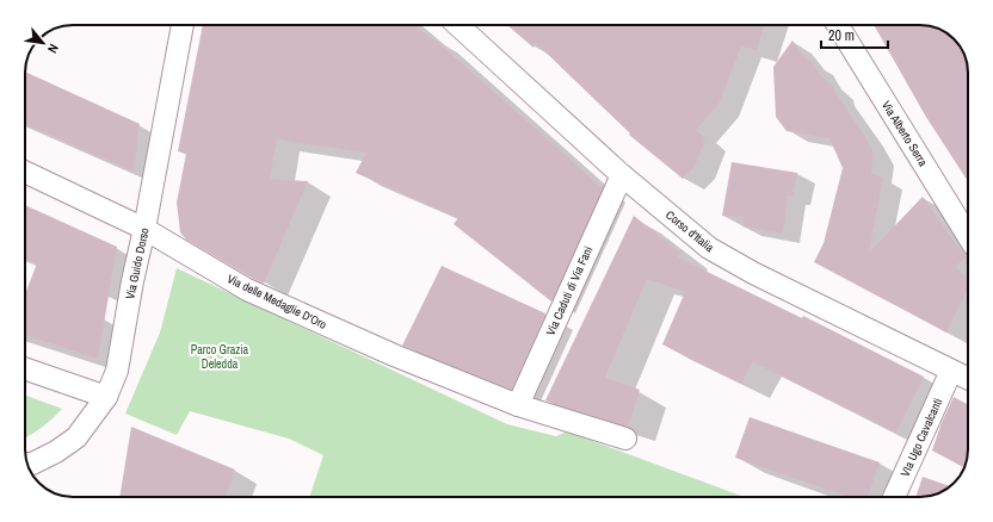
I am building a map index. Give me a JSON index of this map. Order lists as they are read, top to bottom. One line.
{"streets":{"street":["Via Alberto Serra","Corso d'Italia","Via Guido Dorso","Via Caduti di Via Fani","Via delle Medaglie D'Oro","VIa Ugo Cavalcanti"]},"crossings":[["Corso d'Italia","Via Caduti di Via Fani"],["Corso d'Italia","VIa Ugo Cavalcanti"],["Via Guido Dorso","Via delle Medaglie D'Oro"],["Via Caduti di Via Fani","Via delle Medaglie D'Oro"]],"parks":["Parco Grazia Deledda"],"scale_bar":"20 m","north":"bottom right"}
